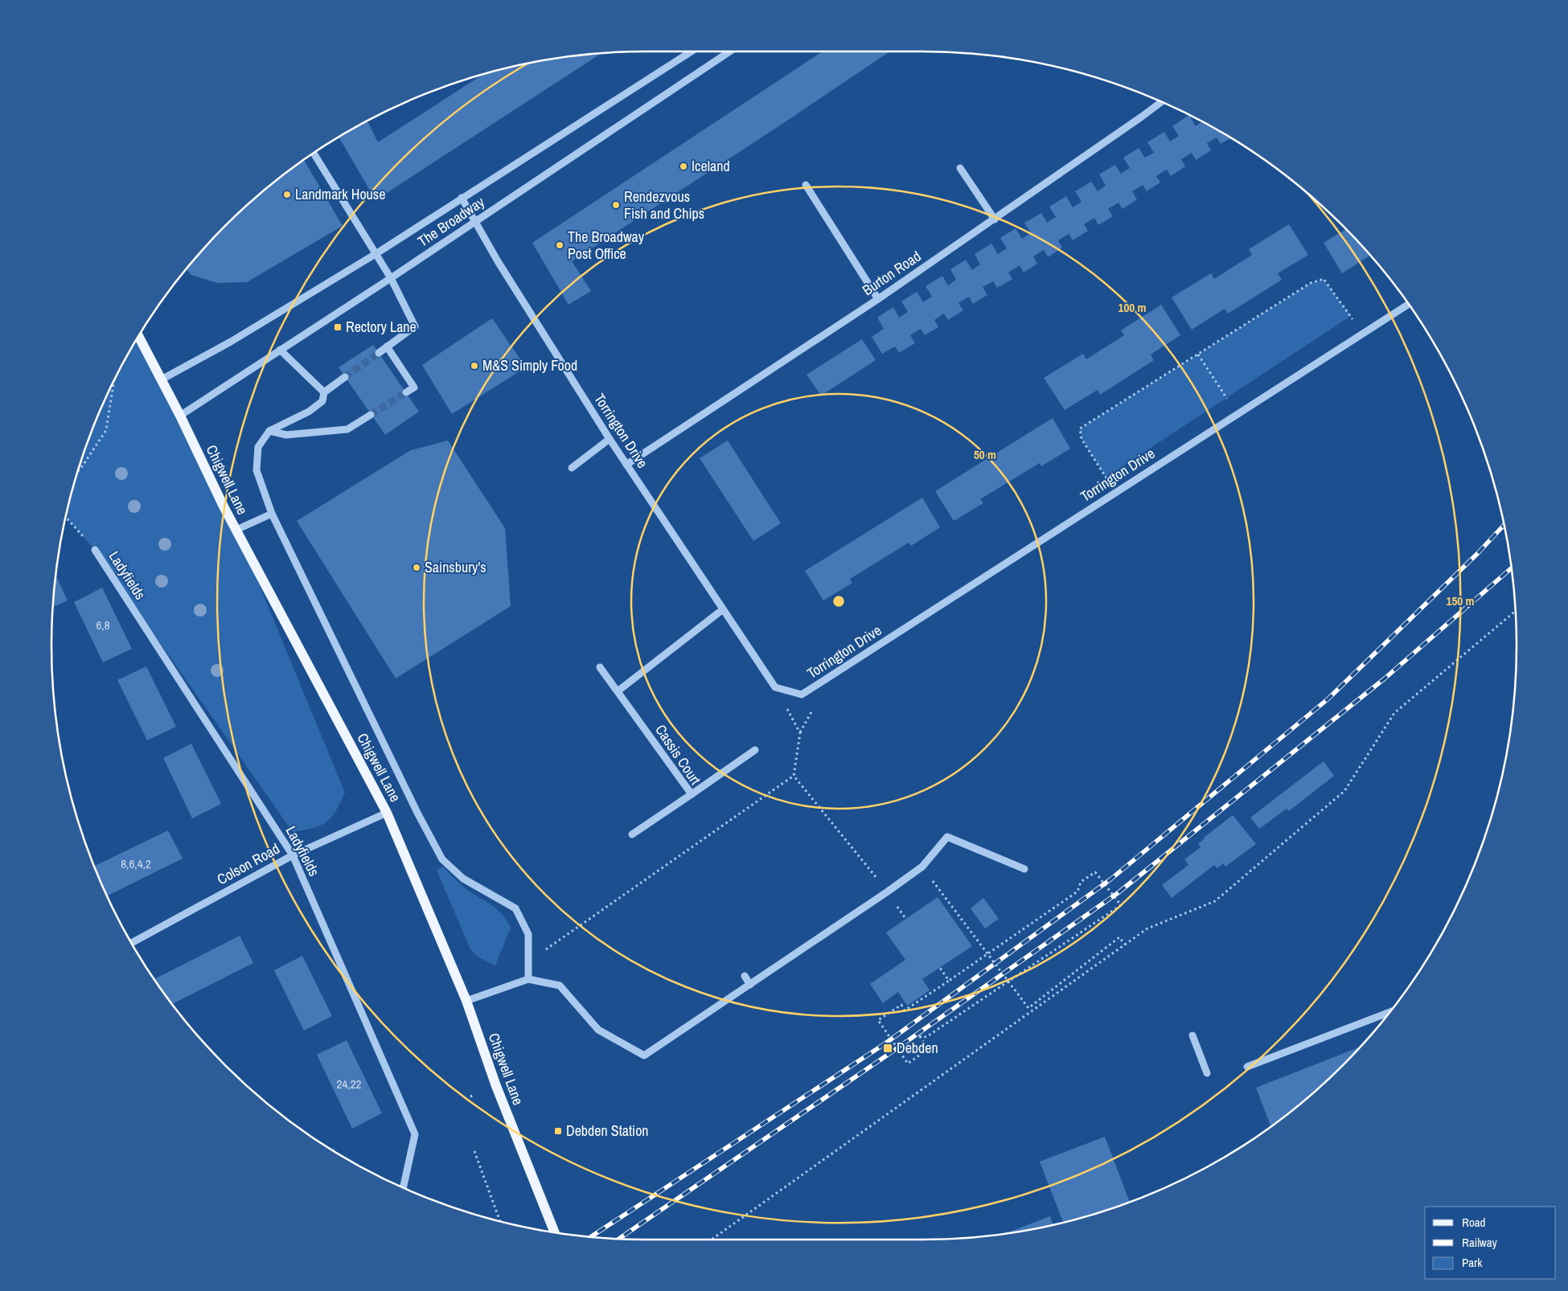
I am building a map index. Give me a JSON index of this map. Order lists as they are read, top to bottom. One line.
{"streets":{"main road":["Chigwell Lane"],"street":["The Broadway","Burton Road","Torrington Drive","Ladyfields","Cassis Court","Colson Road"]},"crossings":[["The Broadway","Torrington Drive"],["The Broadway","Chigwell Lane"],["Burton Road","Torrington Drive"],["Chigwell Lane","Colson Road"],["Ladyfields","Colson Road"]],"places":{"other":["Iceland","Landmark House","Rendezvous Fish and Chips","The Broadway Post Office","M&S Simply Food","Sainsbury's"],"transit":["Rectory Lane","Debden","Debden Station"]},"house_numbers":["6,8","8,6,4,2","24,22"],"legend":["Road","Railway","Park"],"rings":["100 m","50 m","150 m"]}
